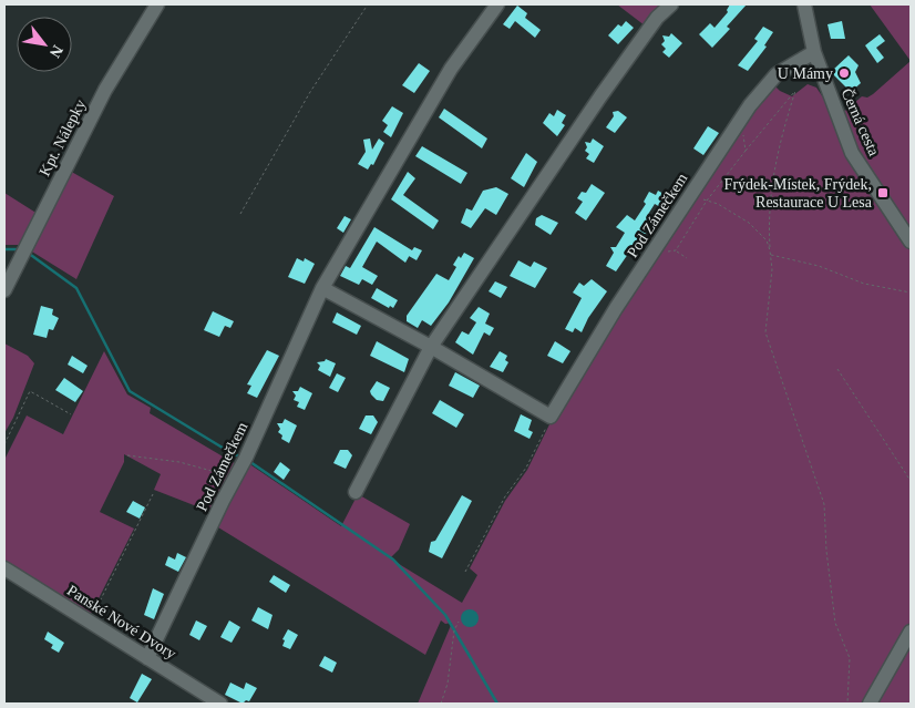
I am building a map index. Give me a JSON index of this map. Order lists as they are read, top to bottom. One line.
{"streets":{"street":["Černá cesta","Kpt. Nálepky","Pod Zámečkem","Panské Nové Dvory"]},"crossings":[["Černá cesta","Pod Zámečkem"],["Pod Zámečkem","Panské Nové Dvory"]],"places":{"other":["U Mámy"],"transit":["Frýdek-Místek, Frýdek, Restaurace U Lesa"]},"north":"bottom right"}
